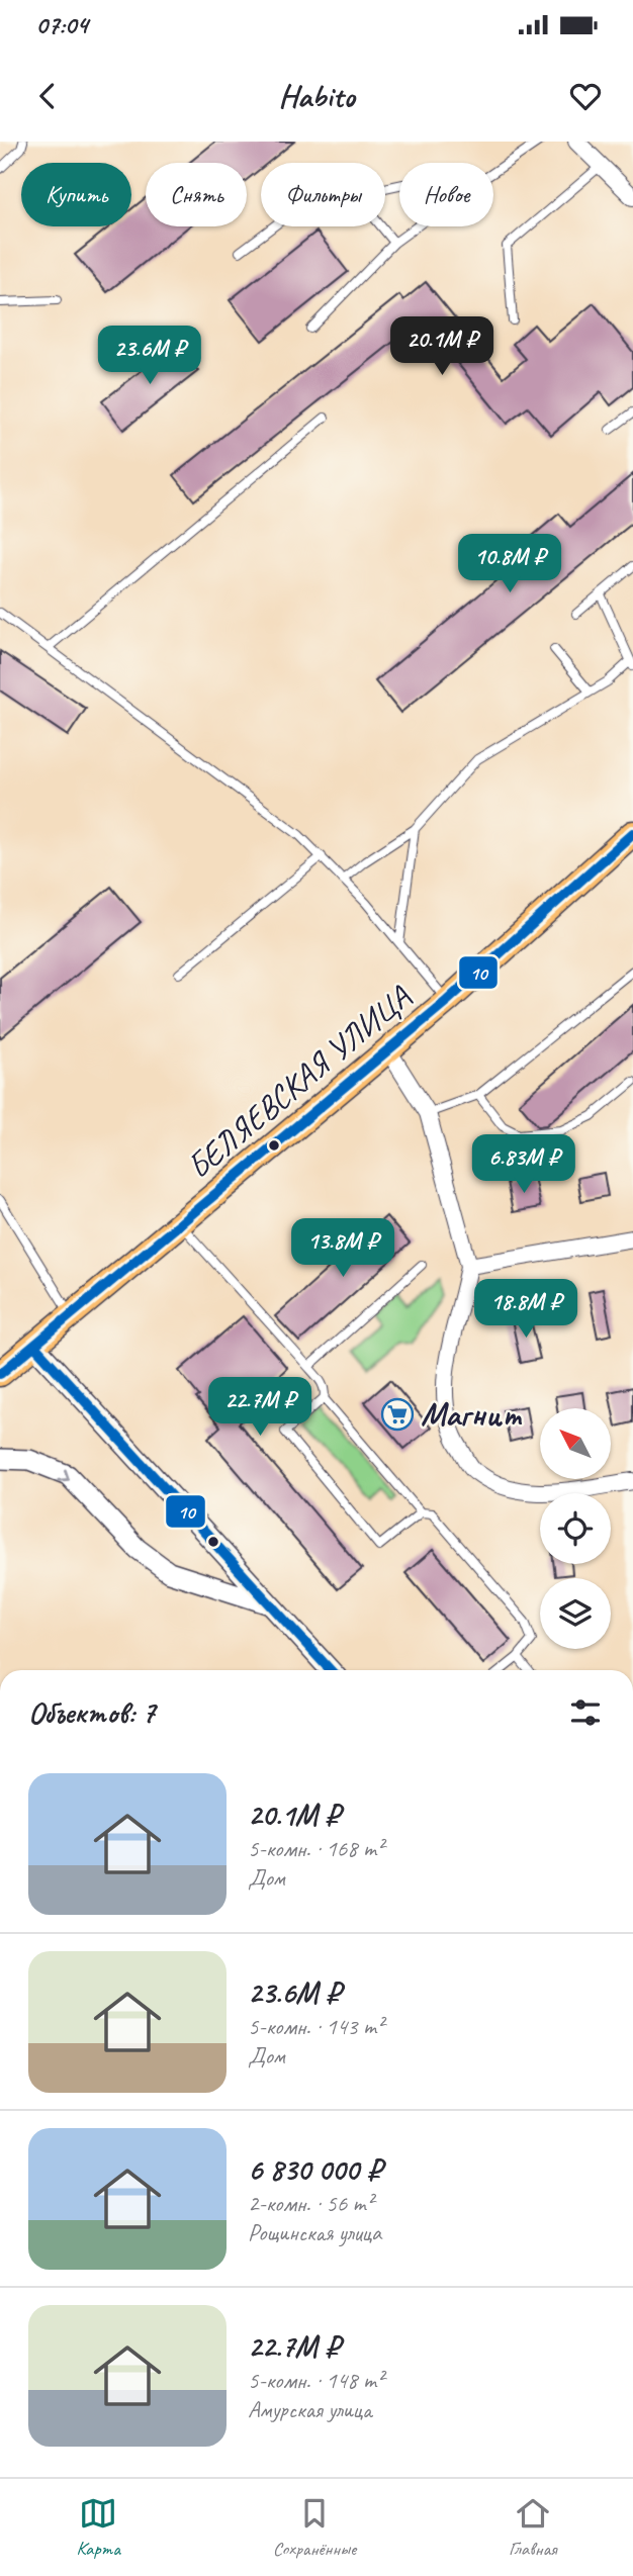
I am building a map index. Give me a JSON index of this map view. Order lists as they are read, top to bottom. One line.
{"streets":{"main road":["БЕЛЯЕВСКАЯ УЛИЦА"]},"places":{"supermarket":["Магнит"]},"lines":["transit line 10"],"north":"top left","page":{"status":"07:04","header":"Habito","chip":["Купить","Снять","Фильтры","Новое"],"price":["20.1M ₽","23.6M ₽","10.8M ₽","6.83M ₽","13.8M ₽","18.8M ₽","22.7M ₽"],"heading":"Объектов: 7","list":[{"name":"20.1M ₽","note":"5-комн. · 168 m² · Дом"},{"name":"23.6M ₽","note":"5-комн. · 143 m² · Дом"},{"name":"6 830 000 ₽","note":"2-комн. · 56 m² · Рощинская улица"},{"name":"22.7M ₽","note":"5-комн. · 148 m² · Амурская улица"}],"tabs":["Карта","Сохранённые","Главная"]}}
